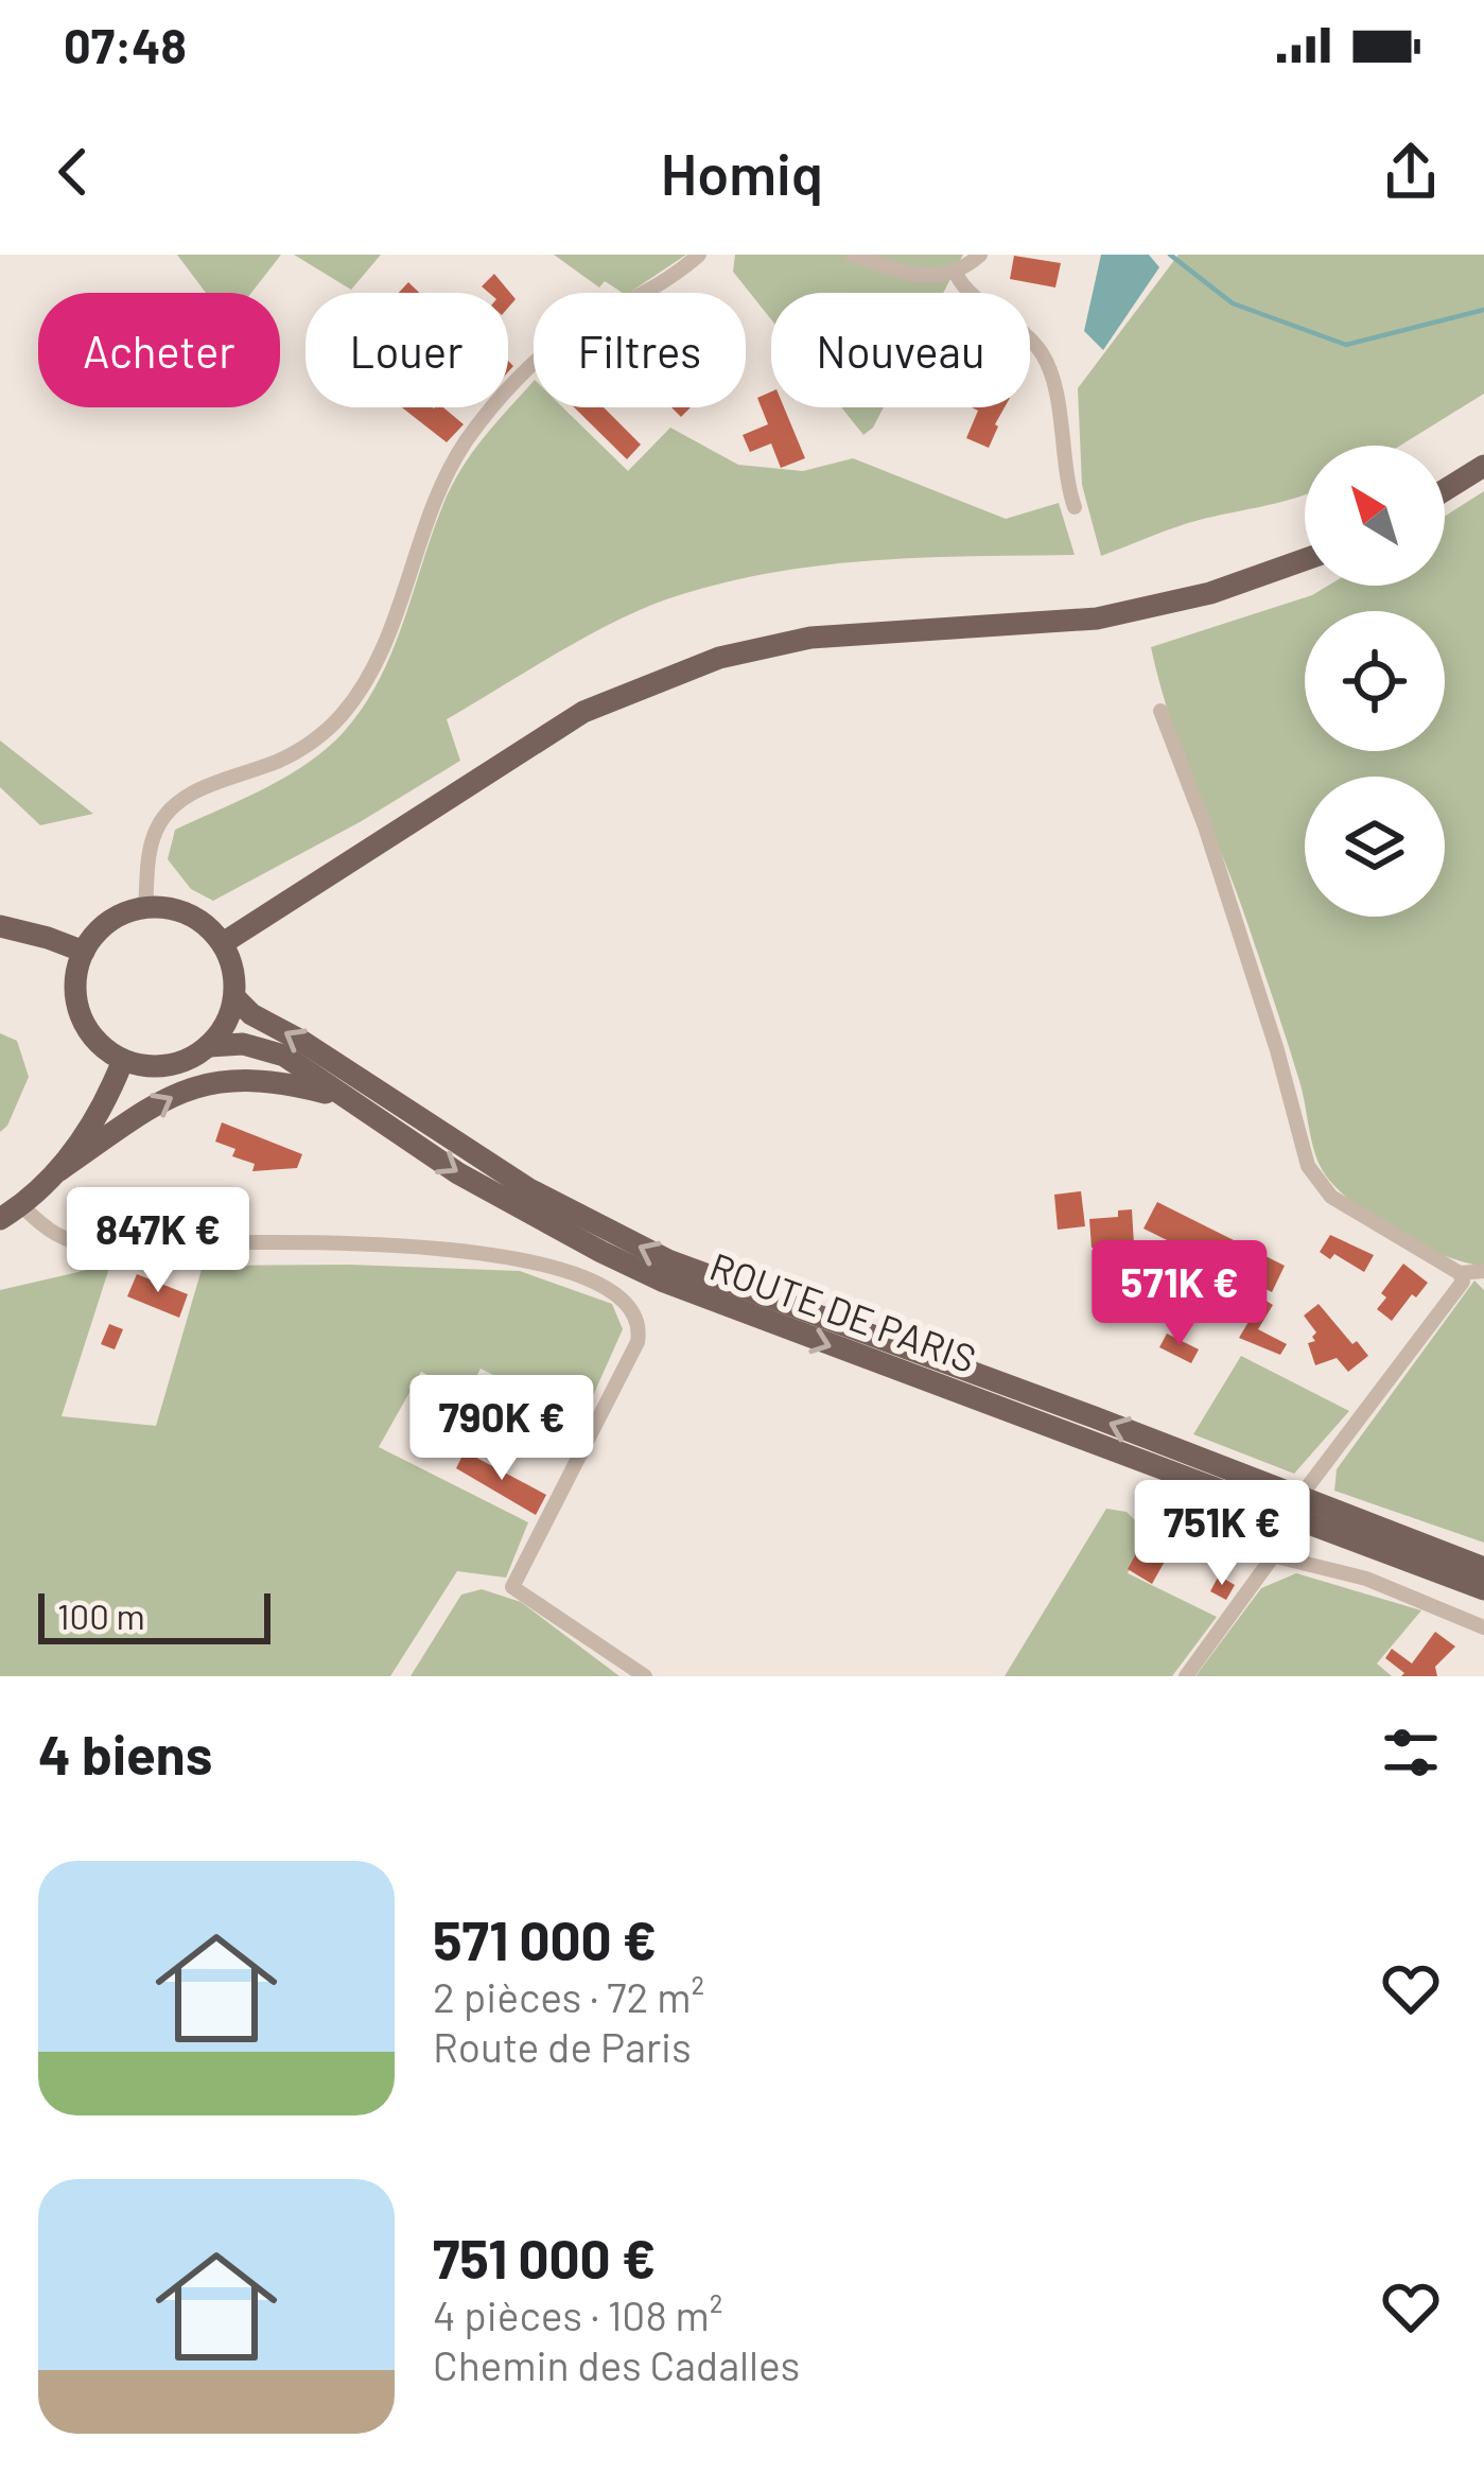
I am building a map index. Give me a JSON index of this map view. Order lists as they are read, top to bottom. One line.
{"streets":{"main road":["ROUTE DE PARIS"]},"scale_bar":"100 m","north":"top left","page":{"status":"07:48","header":"Homiq","chip":["Acheter","Louer","Filtres","Nouveau"],"price":["847K €","571K €","790K €","751K €"],"scale":"100 m","heading":"4 biens","list":[{"name":"571 000 €","note":"2 pièces · 72 m² · Route de Paris"},{"name":"751 000 €","note":"4 pièces · 108 m² · Chemin des Cadalles"}]}}
